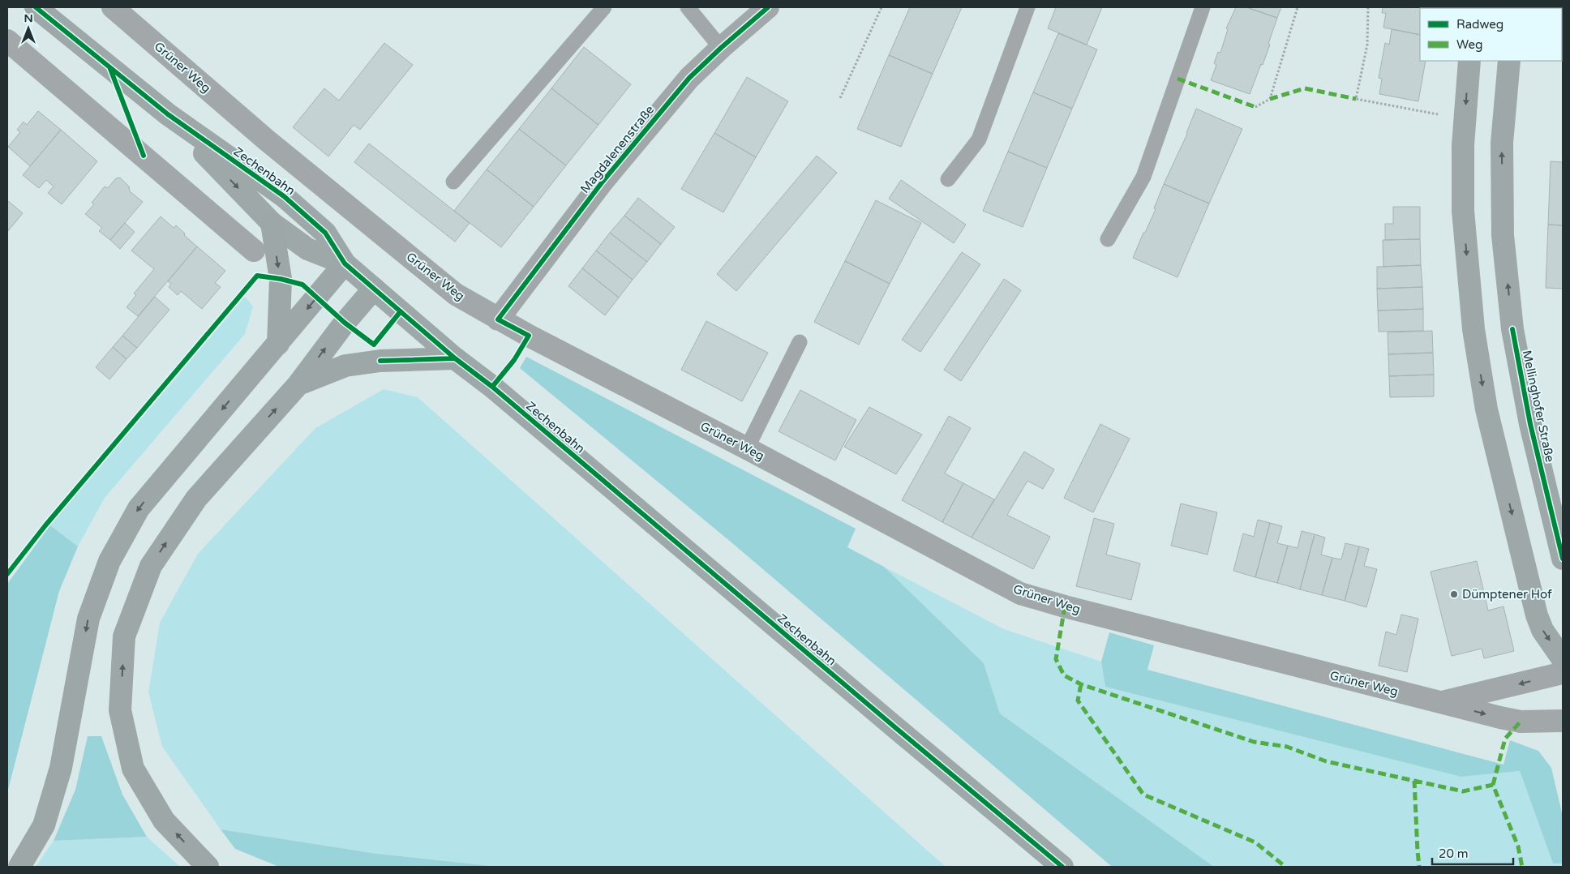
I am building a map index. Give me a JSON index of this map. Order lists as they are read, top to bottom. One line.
{"streets":{"main road":["Zechenbahn","Mellinghofer Straße"],"street":["Grüner Weg","Magdalenenstraße"]},"crossings":[["Grüner Weg","Magdalenenstraße"]],"places":["Dümptener Hof"],"legend":["Radweg","Weg"],"scale_bar":"20 m","north":"top"}
